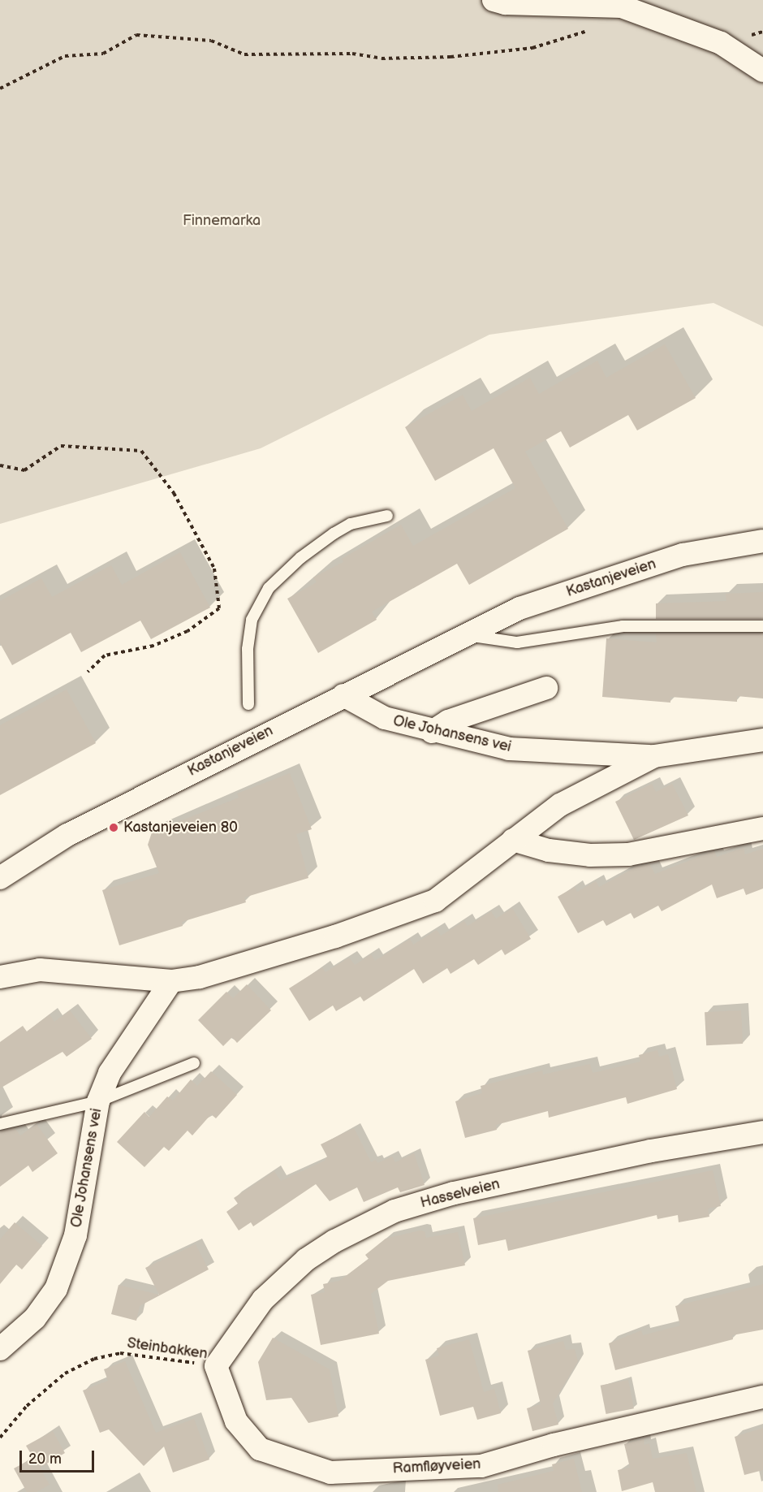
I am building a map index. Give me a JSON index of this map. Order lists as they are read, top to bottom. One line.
{"streets":{"street":["Kastanjeveien","Ole Johansens vei","Hasselveien","Ramfløyveien"],"path":["Steinbakken"]},"crossings":[["Kastanjeveien","Ole Johansens vei"],["Hasselveien","Steinbakken"],["Hasselveien","Ramfløyveien"],["Steinbakken","Ramfløyveien"]],"parks":["Finnemarka"],"places":["Kastanjeveien 80"],"scale_bar":"20 m"}
